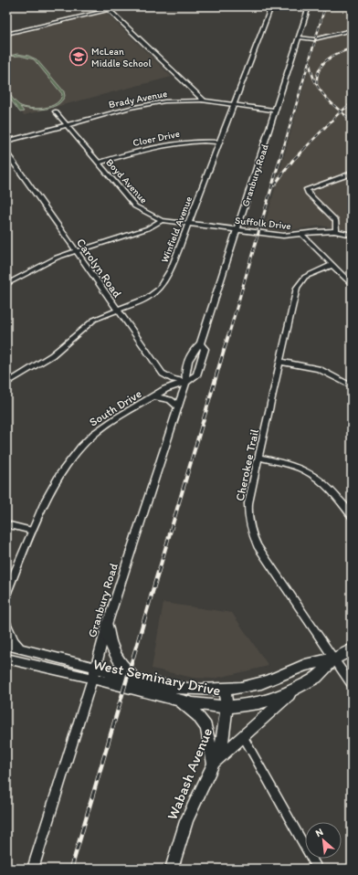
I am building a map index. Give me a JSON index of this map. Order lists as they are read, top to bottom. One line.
{"streets":{"main road":["West Seminary Drive","Wabash Avenue"],"street":["Brady Avenue","Cloer Drive","Granbury Road","Boyd Avenue","Suffolk Drive","Winfield Avenue","Carolyn Road","South Drive","Cherokee Trail"]},"crossings":[["Brady Avenue","Granbury Road"],["Brady Avenue","Boyd Avenue"],["Brady Avenue","Winfield Avenue"],["Cloer Drive","Boyd Avenue"],["Cloer Drive","Winfield Avenue"],["Granbury Road","Suffolk Drive"],["Granbury Road","Carolyn Road"],["Granbury Road","South Drive"],["Granbury Road","West Seminary Drive"],["Boyd Avenue","Suffolk Drive"],["Boyd Avenue","Winfield Avenue"],["Suffolk Drive","Winfield Avenue"],["Winfield Avenue","Carolyn Road"],["Carolyn Road","South Drive"],["Cherokee Trail","West Seminary Drive"],["West Seminary Drive","Wabash Avenue"]],"places":{"school or university":["McLean Middle School"]},"north":"top left"}
